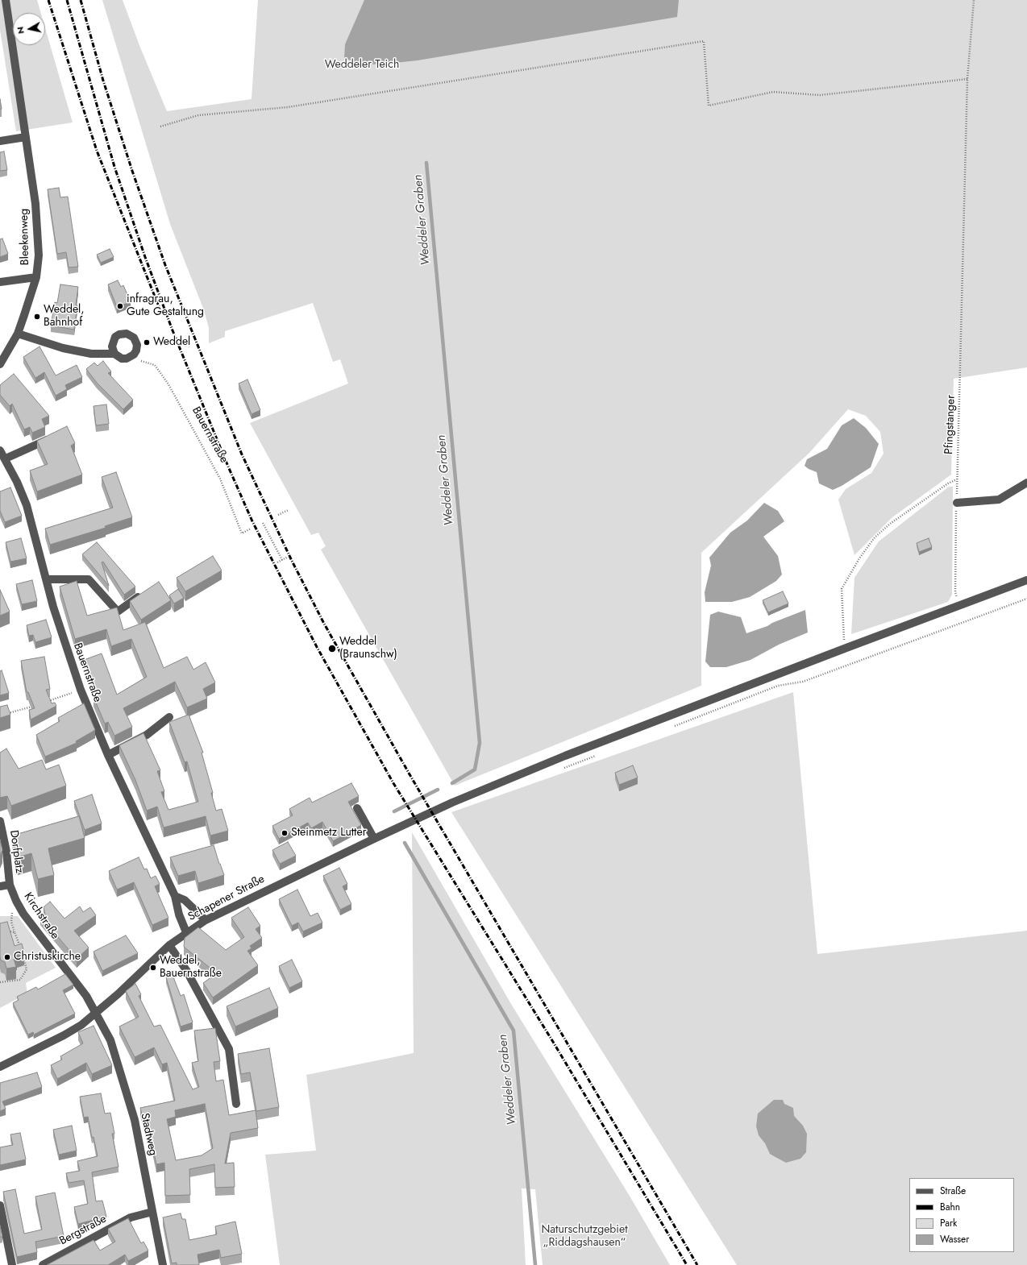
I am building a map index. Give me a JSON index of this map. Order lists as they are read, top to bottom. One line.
{"streets":{"street":["Bleekenweg","Bauernstraße","Dorfplatz","Schapener Straße","Kirchstraße","Stadtweg","Bergstraße"],"path":["Pfingstanger"]},"crossings":[["Pfingstanger","Schapener Straße"],["Bauernstraße","Schapener Straße"],["Dorfplatz","Kirchstraße"],["Schapener Straße","Kirchstraße"],["Schapener Straße","Stadtweg"],["Kirchstraße","Stadtweg"],["Stadtweg","Bergstraße"]],"water":["Weddeler Graben"],"parks":["Weddeler Teich","Naturschutzgebiet „Riddagshausen“"],"places":["infragrau, Gute Gestaltung","Weddel, Bahnhof","Weddel","Weddel (Braunschw)","Steinmetz Lutter","Christuskirche","Weddel, Bauernstraße"],"legend":["Straße","Bahn","Park","Wasser"],"north":"left"}
